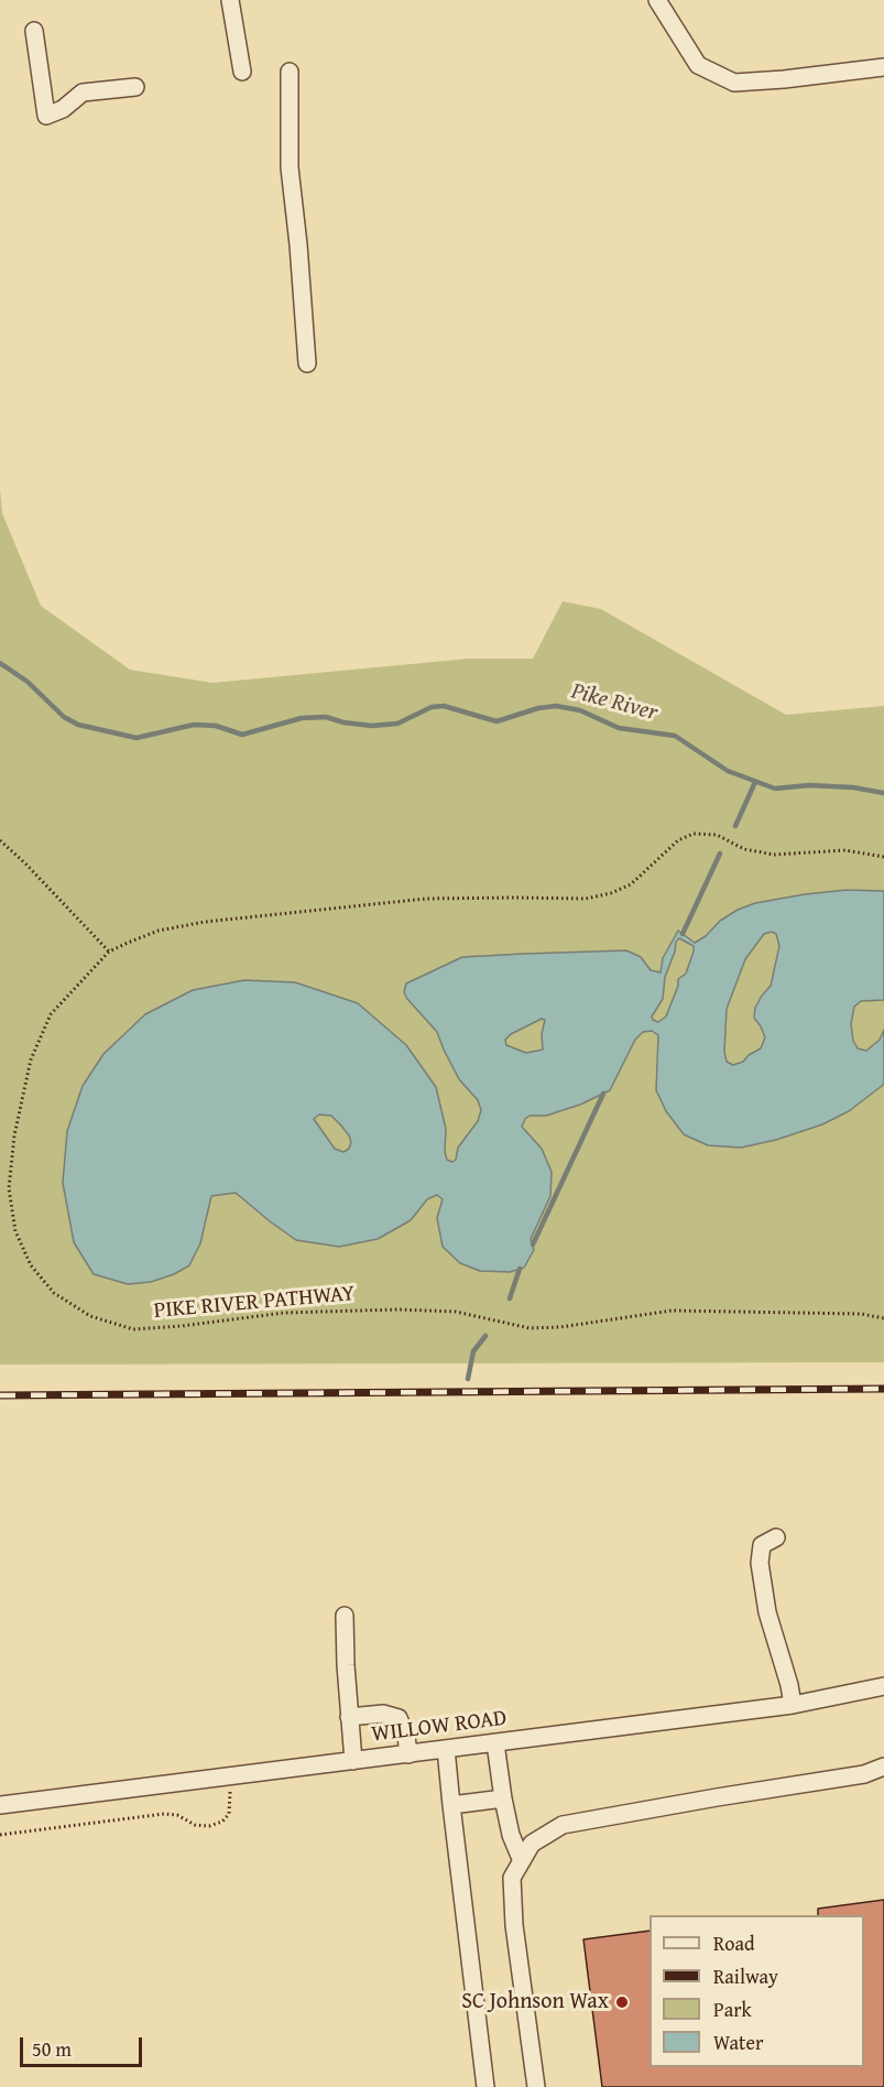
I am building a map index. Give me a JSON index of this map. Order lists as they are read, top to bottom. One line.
{"streets":{"street":["WILLOW ROAD"],"path":["PIKE RIVER PATHWAY"]},"water":["Pike River"],"places":["SC Johnson Wax"],"legend":["Road","Railway","Park","Water"],"scale_bar":"50 m"}
